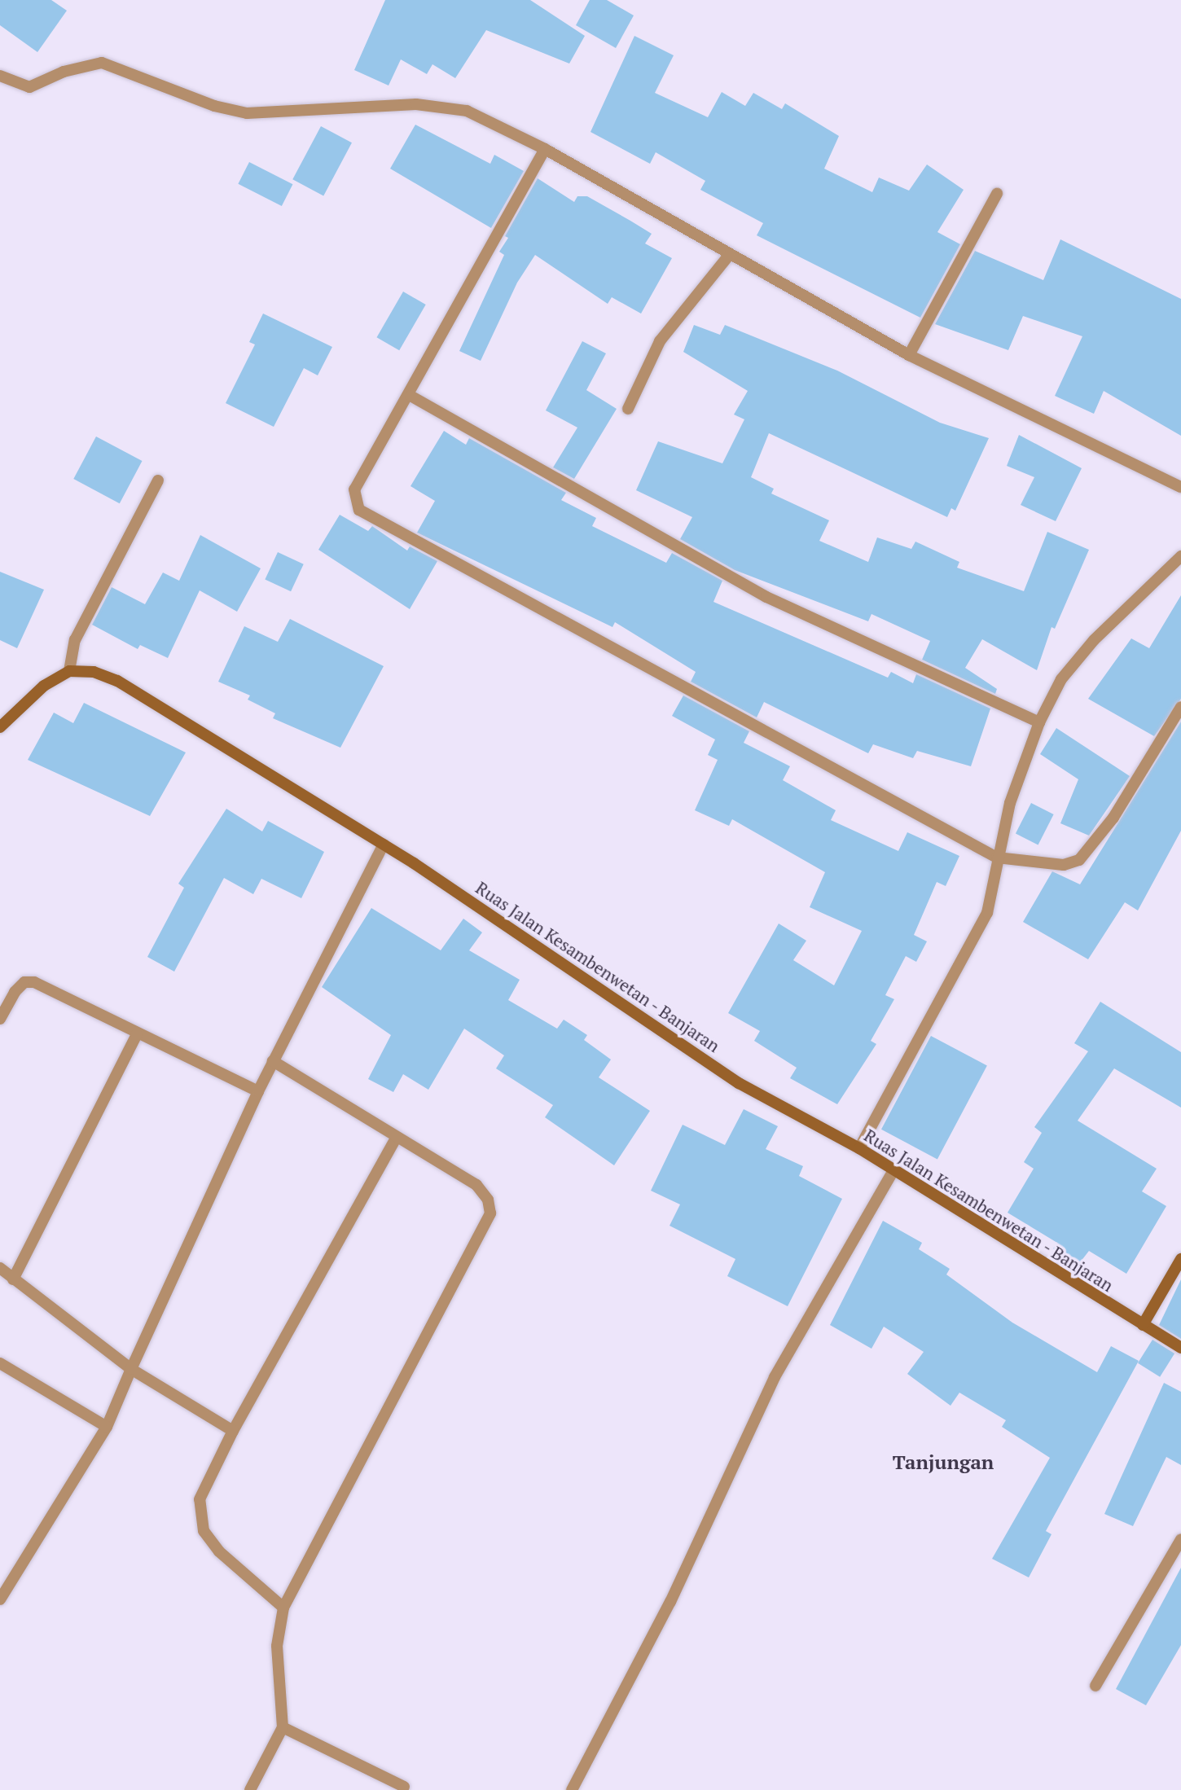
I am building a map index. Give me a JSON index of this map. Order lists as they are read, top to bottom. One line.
{"streets":{"main road":["Ruas Jalan Kesambenwetan - Banjaran"]},"districts":["Tanjungan"]}
